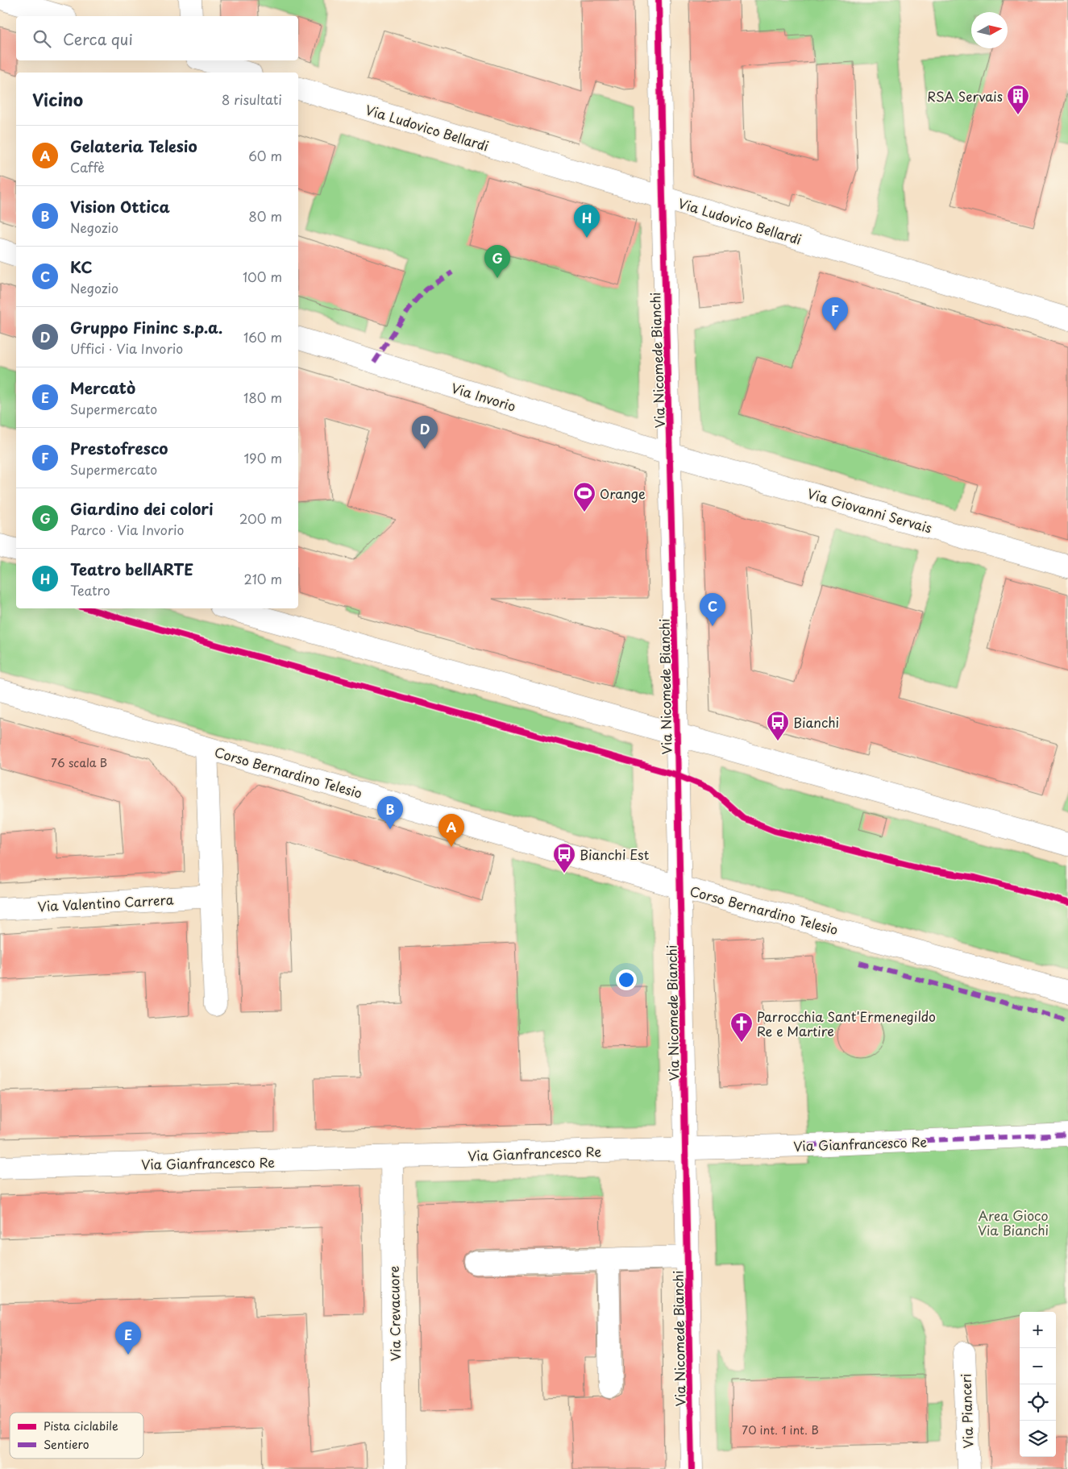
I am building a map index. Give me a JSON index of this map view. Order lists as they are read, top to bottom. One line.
{"streets":{"street":["Via Ludovico Bellardi","Via Nicomede Bianchi","Via Invorio","Via Giovanni Servais","Corso Bernardino Telesio","Via Valentino Carrera","Via Gianfrancesco Re","Via Crevacuore","Via Pianceri"]},"crossings":[["Via Ludovico Bellardi","Via Nicomede Bianchi"],["Via Nicomede Bianchi","Via Invorio"],["Via Nicomede Bianchi","Via Giovanni Servais"],["Via Nicomede Bianchi","Corso Bernardino Telesio"],["Via Nicomede Bianchi","Via Gianfrancesco Re"],["Via Invorio","Via Giovanni Servais"],["Corso Bernardino Telesio","Via Valentino Carrera"],["Via Gianfrancesco Re","Via Crevacuore"]],"parks":["Area Gioco Via Bianchi"],"places":{"building":["RSA Servais"],"sports":["Orange"],"bus stop":["Bianchi","Bianchi Est"],"church":["Parrocchia Sant'Ermenegildo Re e Martire"]},"house_numbers":["76 scala B","70 int. 1 int. B"],"legend":["Pista ciclabile","Sentiero"],"north":"right","page":{"search":"Cerca qui","heading":["Vicino","8 risultati"],"list":[{"mark":"A","name":"Gelateria Telesio","note":"Caffè","value":"60 m"},{"mark":"B","name":"Vision Ottica","note":"Negozio","value":"80 m"},{"mark":"C","name":"KC","note":"Negozio","value":"100 m"},{"mark":"D","name":"Gruppo Fininc s.p.a.","note":"Uffici · Via Invorio","value":"160 m"},{"mark":"E","name":"Mercatò","note":"Supermercato","value":"180 m"},{"mark":"F","name":"Prestofresco","note":"Supermercato","value":"190 m"},{"mark":"G","name":"Giardino dei colori","note":"Parco · Via Invorio","value":"200 m"},{"mark":"H","name":"Teatro bellARTE","note":"Teatro","value":"210 m"}],"pins":["H","G","F","D","C","B","A","E"],"map_buttons":["+","−"]}}
